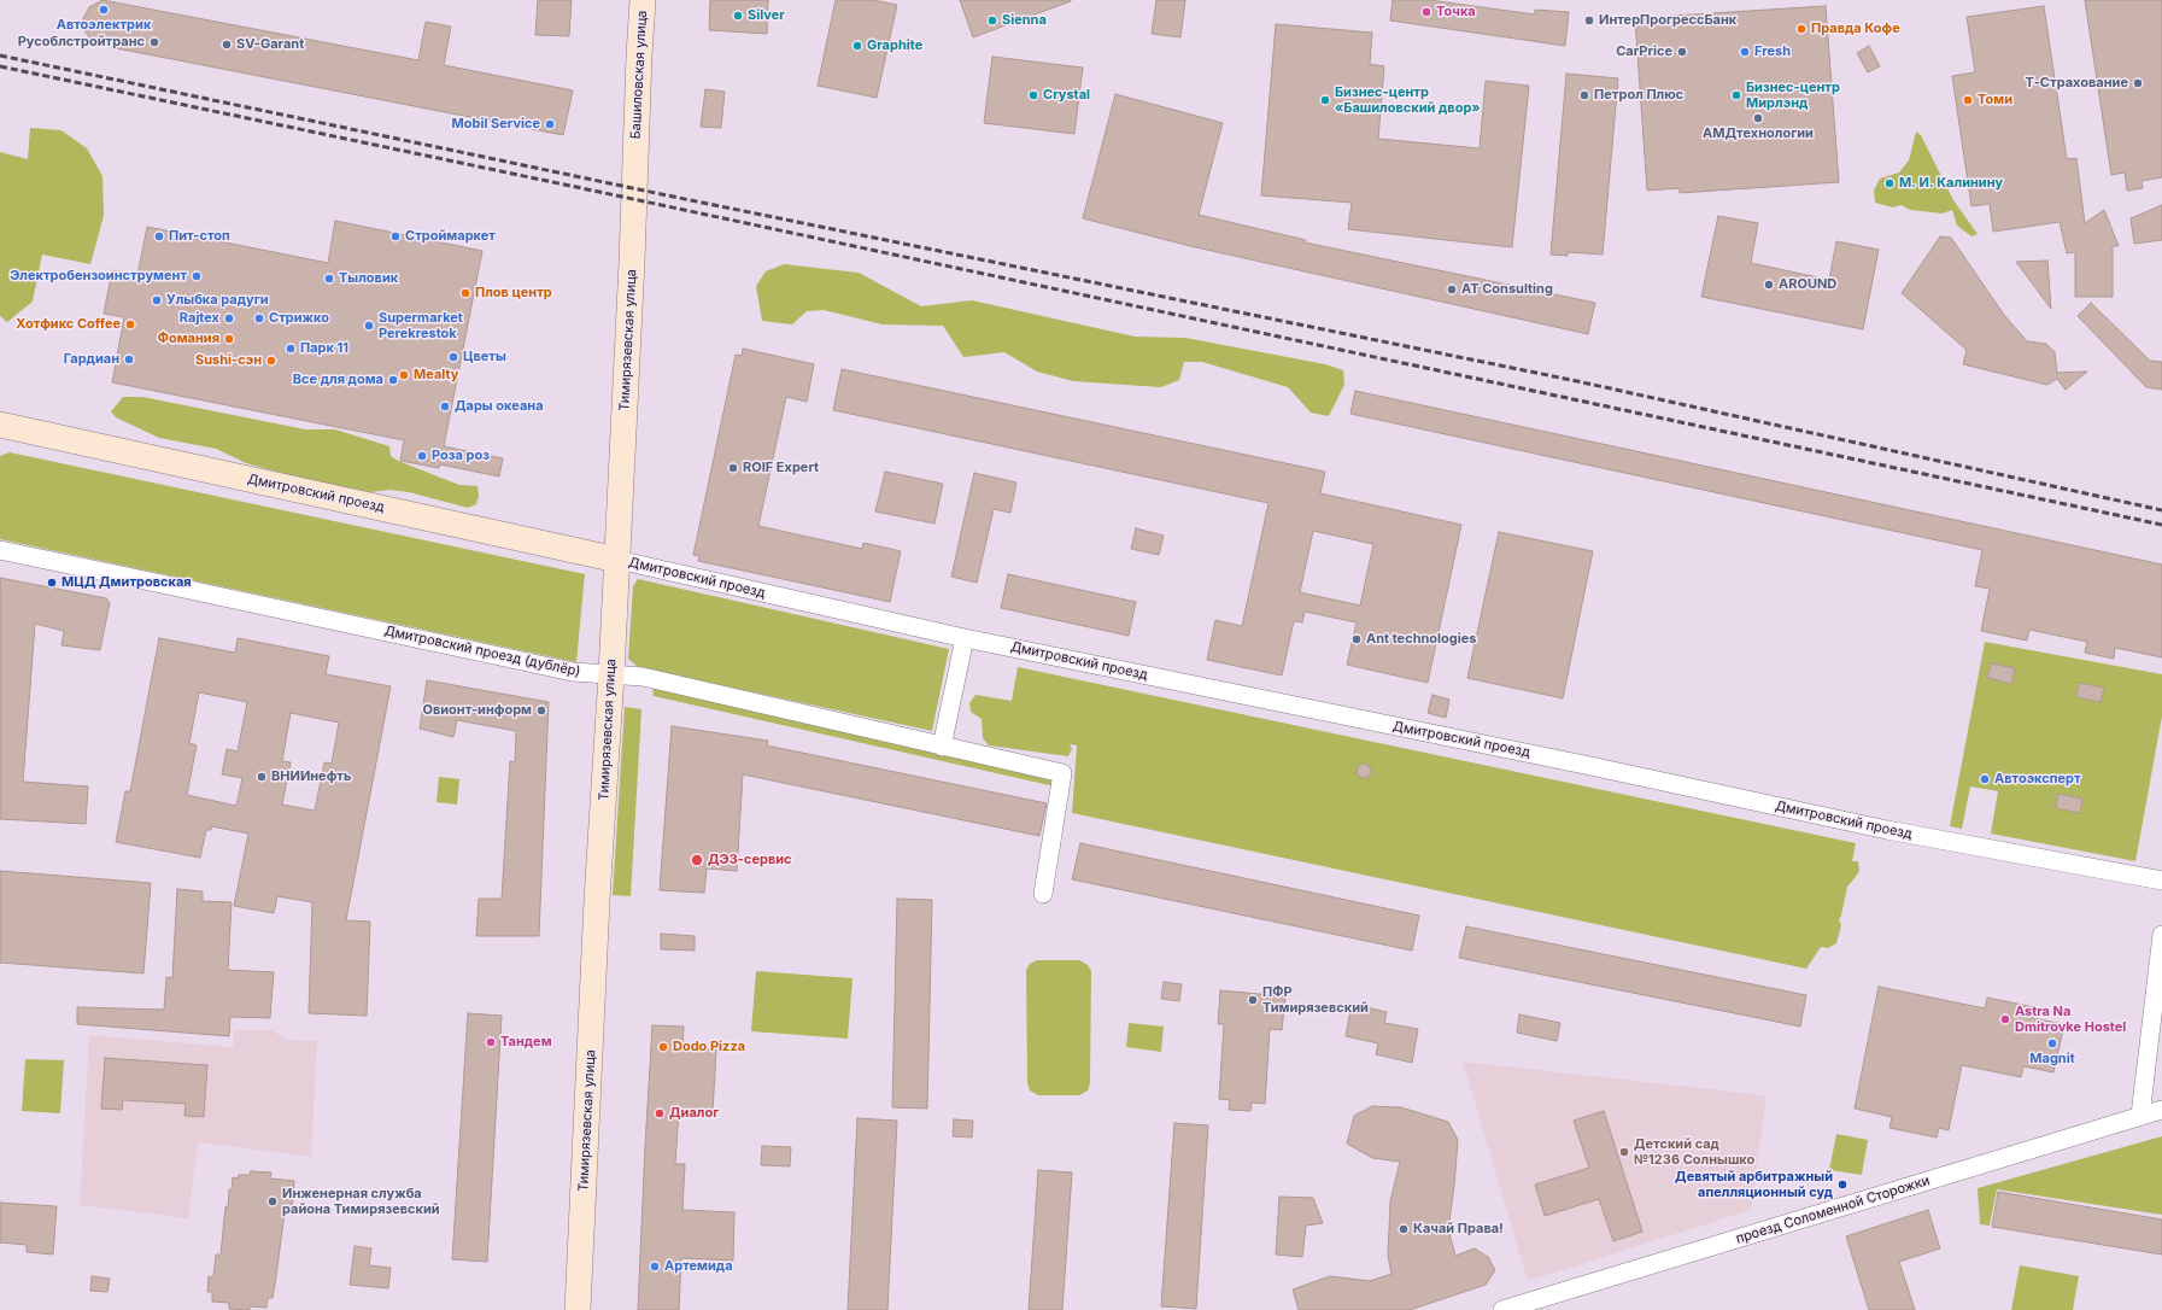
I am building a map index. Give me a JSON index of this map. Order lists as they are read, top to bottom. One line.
{"streets":{"main road":["Башиловская улица","Тимирязевская улица","Дмитровский проезд"],"street":["Дмитровский проезд (дублёр)","проезд Соломенной Сторожки"]},"crossings":[["Башиловская улица","Тимирязевская улица"],["Тимирязевская улица","Дмитровский проезд"],["Тимирязевская улица","Дмитровский проезд (дублёр)"]],"places":["Автоэлектрик","Точка","Silver","Sienna","ИнтерПрогрессБанк","Правда Кофе","Русоблстройтранс","SV-Garant","Graphite","CarPrice","Fresh","Т‑Страхование","Crystal","Петрол Плюс","Бизнес-центр Мирлэнд","Бизнес-центр «Башиловский двор»","Томи","АМДтехнологии","Mobil Service","М. И. Калинину","Пит-стоп","Строймаркет","Электробензоинструмент","Тыловик","AROUND","AT Consulting","Плов центр","Улыбка радуги","Rajtex","Стрижко","Хотфикс Coffee","Supermarket Perekrestok","Фомания","Парк 11","Цветы","Гардиан","Sushi-сэн","Mealty","Все для дома","Дары океана","Роза роз","ROIF Expert","МЦД Дмитровская","Ant technologies","Овионт-информ","ВНИИнефть","Автоэксперт","ДЭЗ-сервис","ПФР Тимирязевский","Astra Na Dmitrovke Hostel","Тандем","Magnit","Dodo Pizza","Диалог","Детский сад №1236 Солнышко","Девятый арбитражный апелляционный суд","Инженерная служба района Тимирязевский","Качай Права!","Артемида"]}
